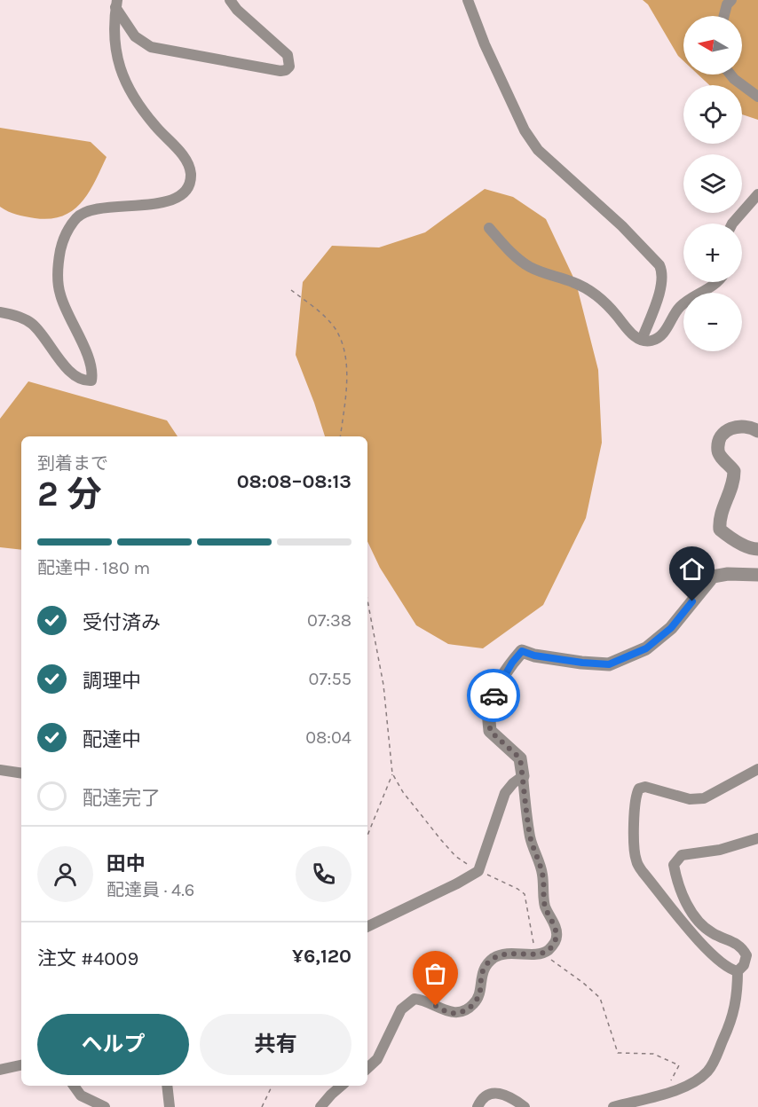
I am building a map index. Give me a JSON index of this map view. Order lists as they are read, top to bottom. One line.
{"north":"left","page":{"map_buttons":["+","−"],"heading":["2 分","到着まで","08:08–08:13"],"panel":["田中","配達員 · 4.6","注文 #4009","¥6,120"],"bar":"配達中 · 180 m","list":[["受付済み","07:38"],["調理中","07:55"],["配達中","08:04"],"配達完了"],"buttons":["ヘルプ","共有"]}}
